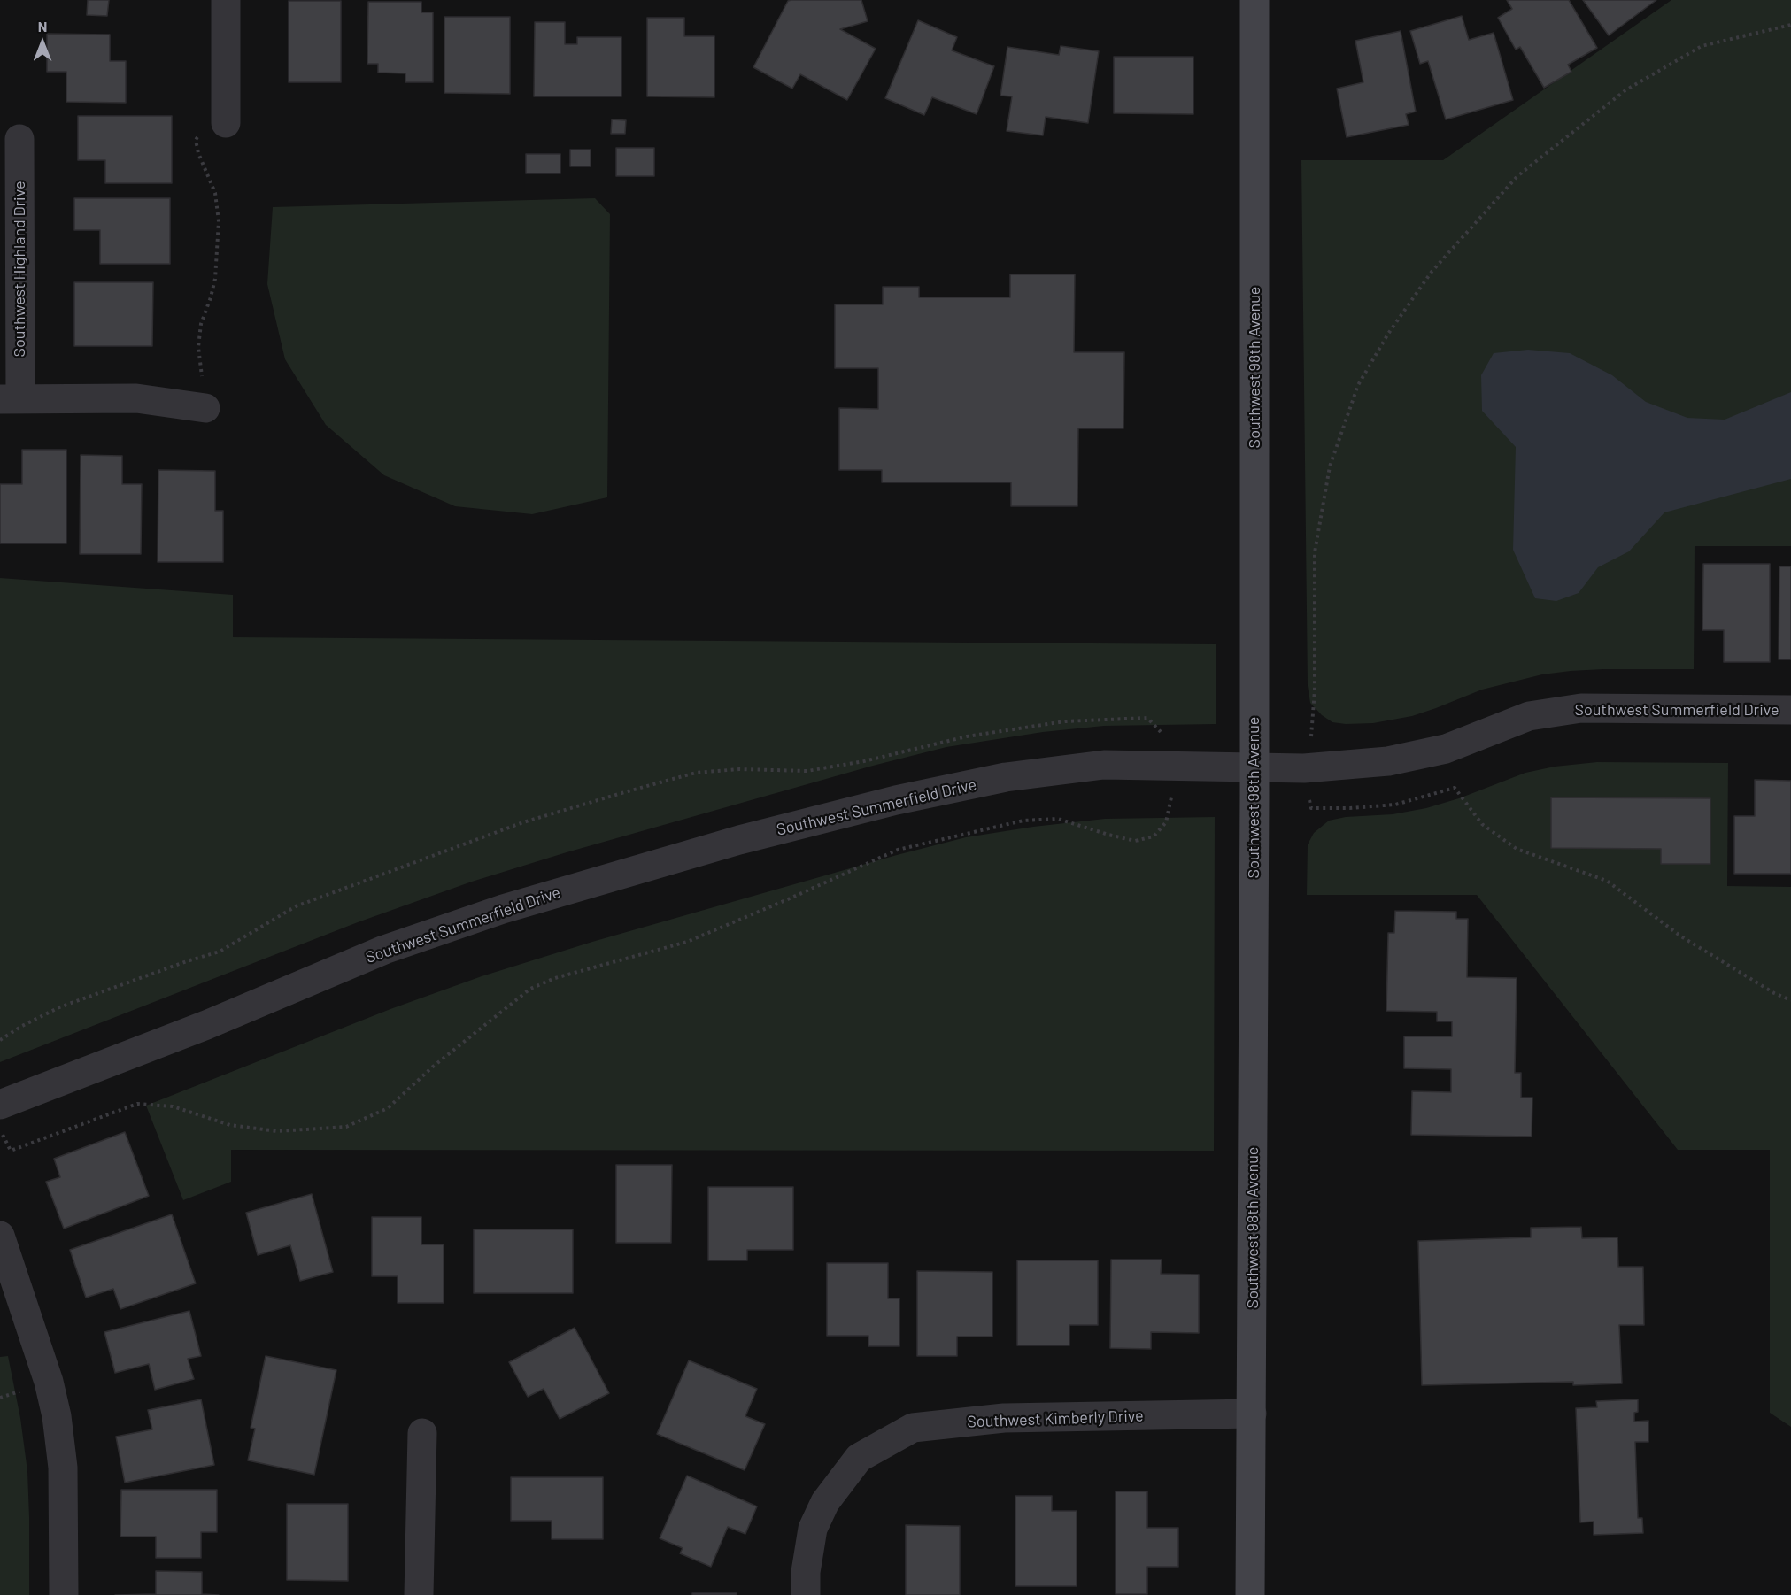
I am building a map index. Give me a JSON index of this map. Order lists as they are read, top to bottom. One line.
{"streets":{"street":["Southwest Highland Drive","Southwest 98th Avenue","Southwest Summerfield Drive","Southwest Kimberly Drive"]},"crossings":[["Southwest 98th Avenue","Southwest Summerfield Drive"],["Southwest 98th Avenue","Southwest Kimberly Drive"]],"north":"top"}
